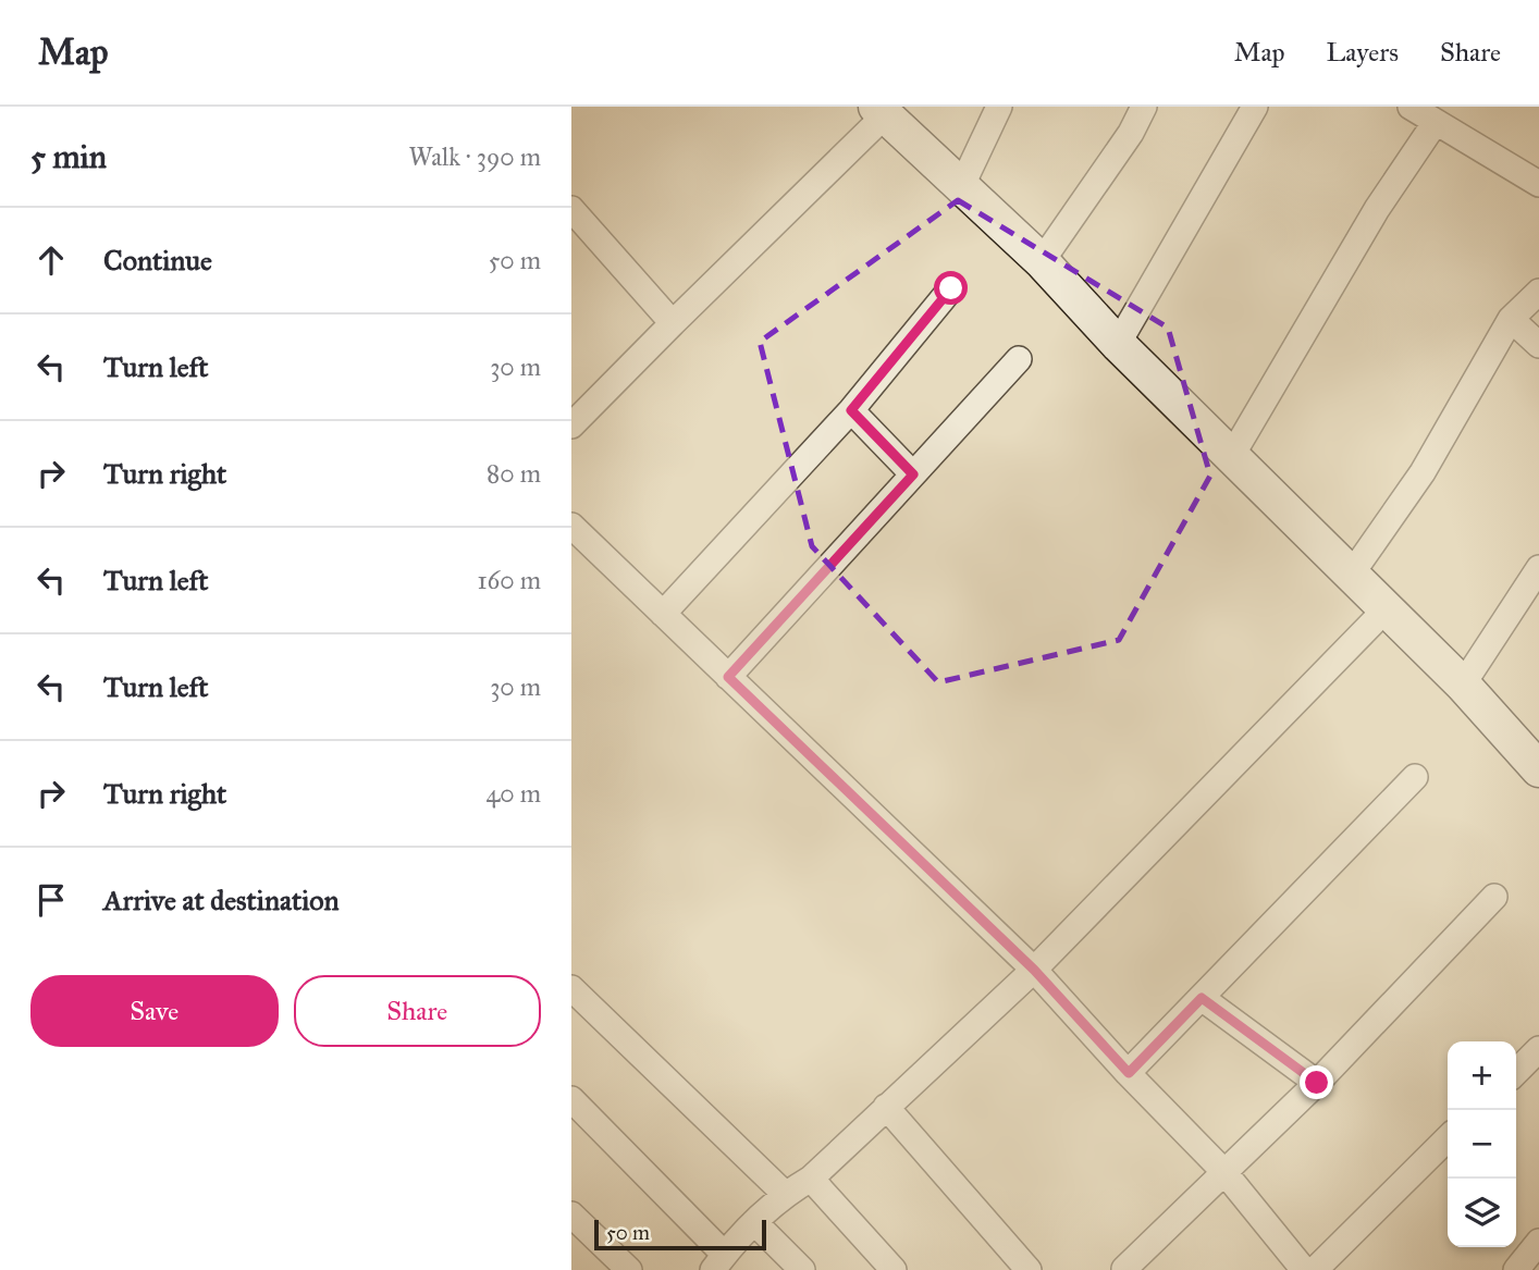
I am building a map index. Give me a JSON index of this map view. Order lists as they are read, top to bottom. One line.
{"scale_bar":"50 m","page":{"header":"Map","nav":["Map","Layers","Share"],"heading":["5 min","Walk · 390 m"],"list":[["Continue","50 m"],["Turn left","30 m"],["Turn right","80 m"],["Turn left","160 m"],["Turn left","30 m"],["Turn right","40 m"],"Arrive at destination"],"buttons":["Save","Share"],"map_buttons":["+","−"],"scale":"50 m"}}
